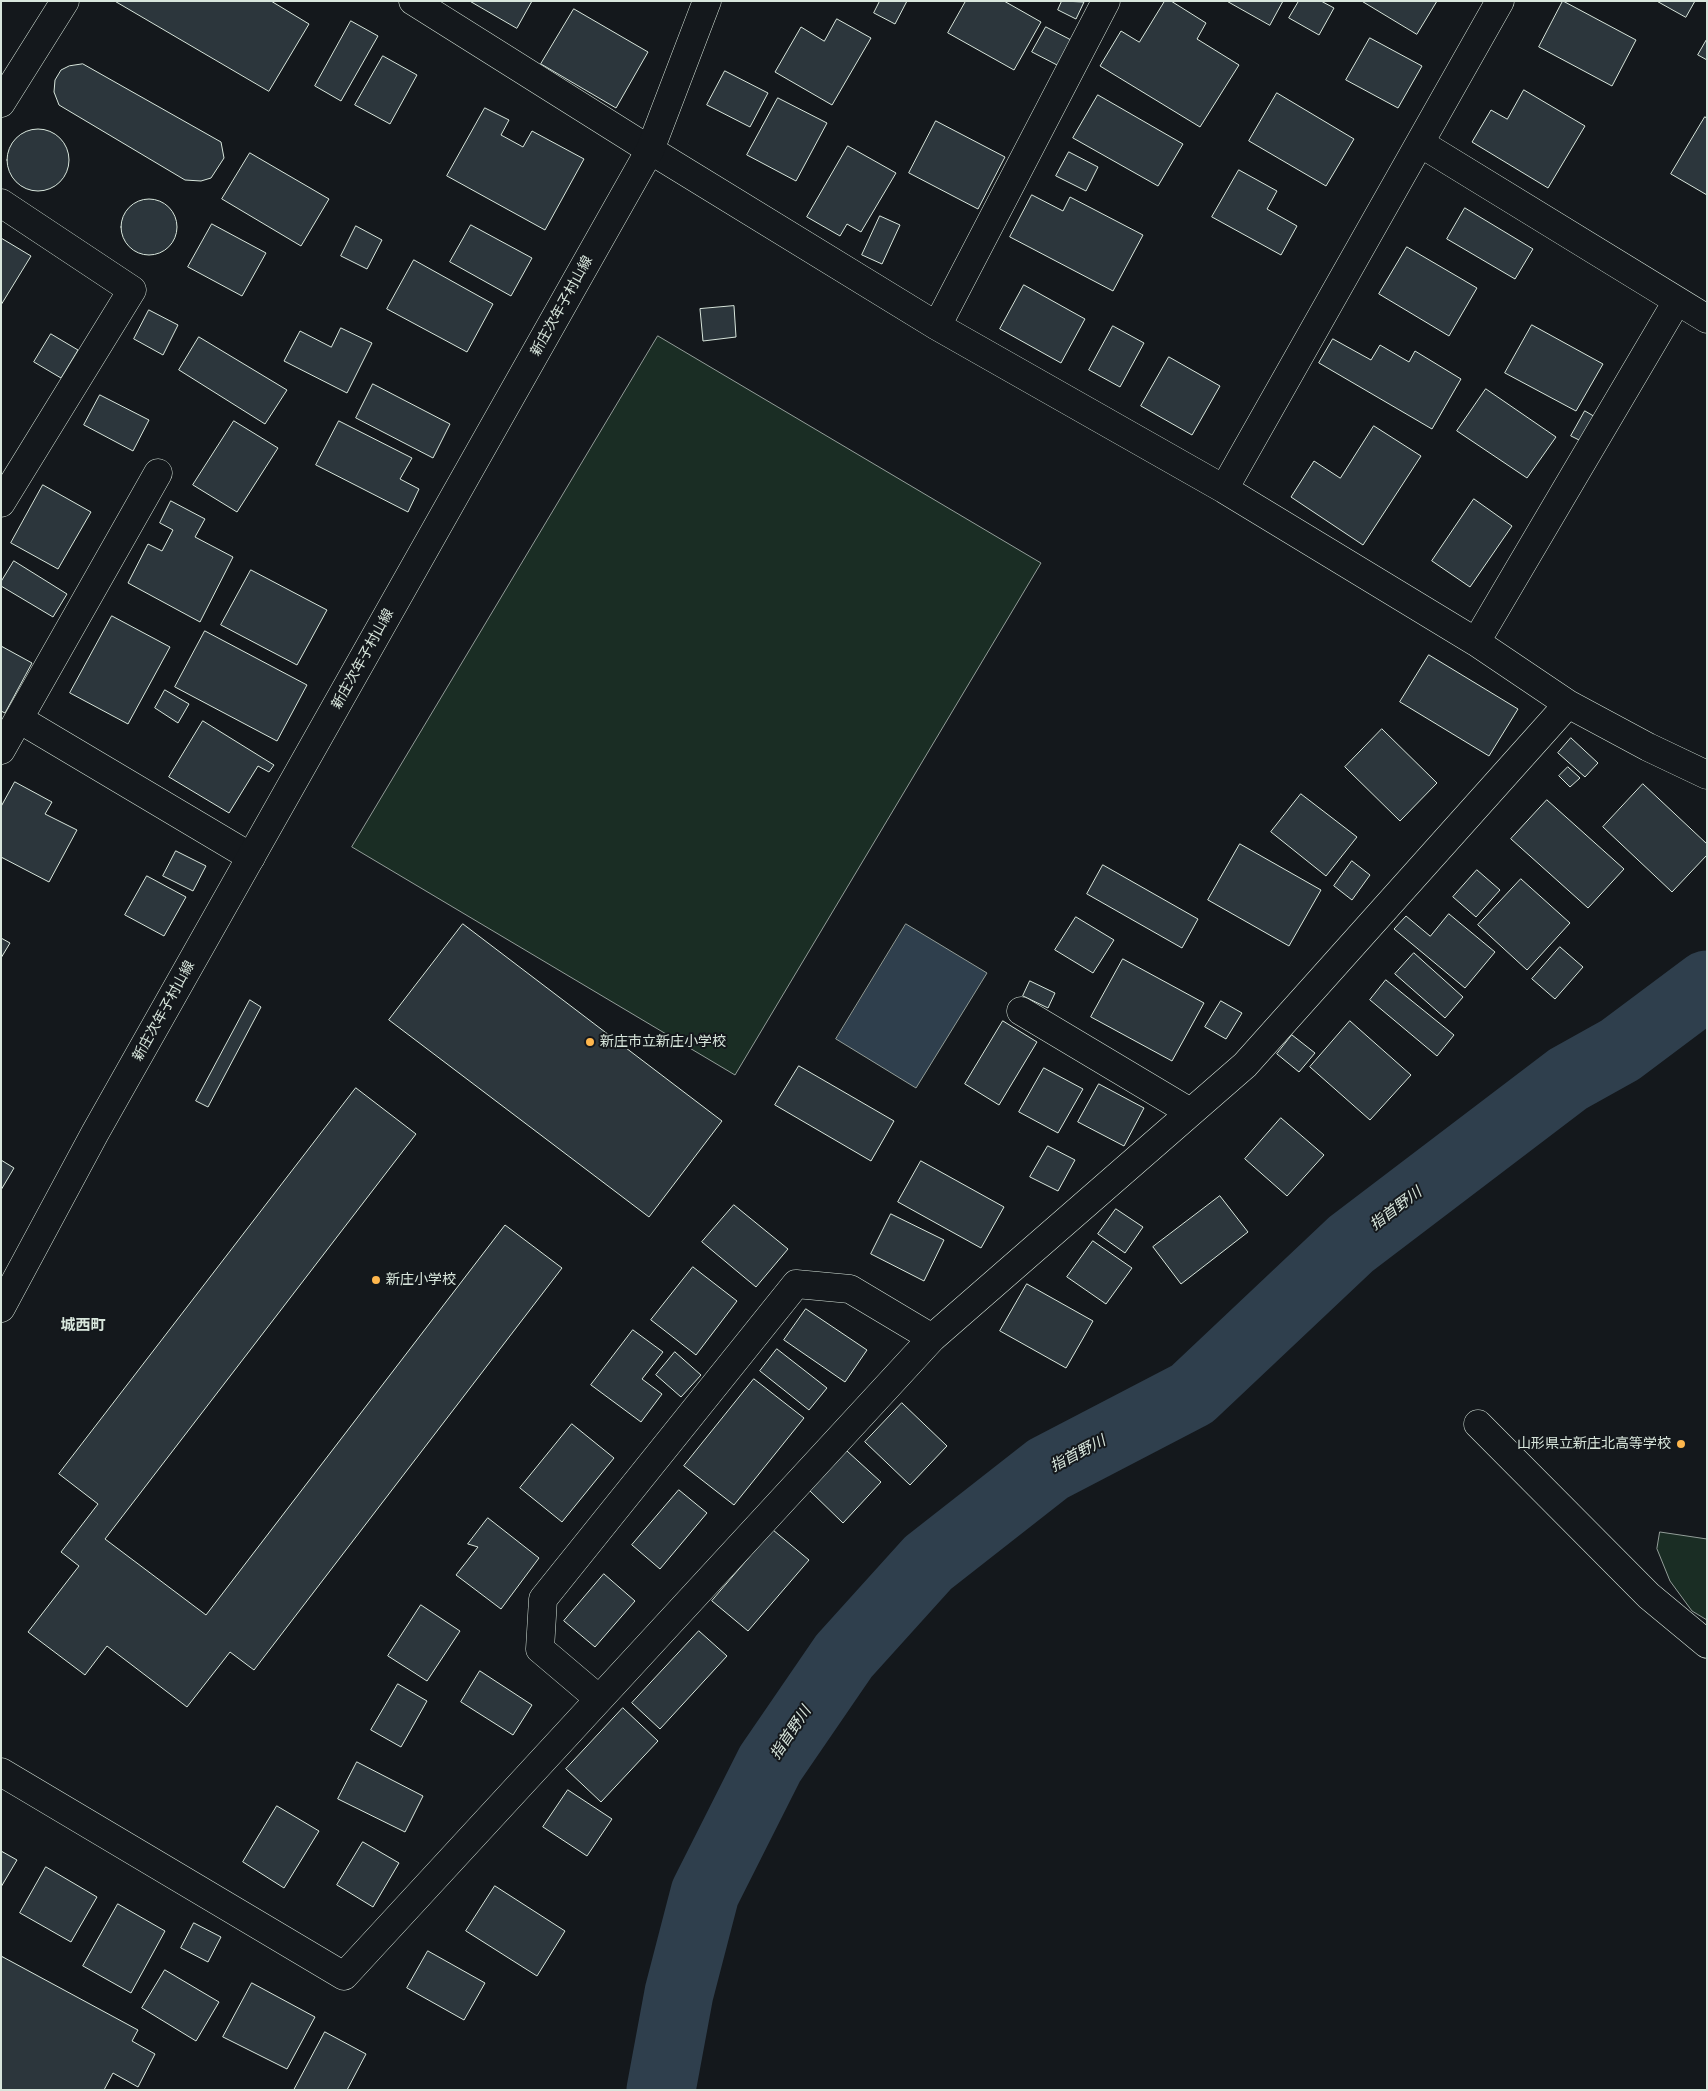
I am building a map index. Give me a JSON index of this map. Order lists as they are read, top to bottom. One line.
{"streets":{"street":["新庄次年子村山線"]},"districts":["城西町"],"water":["指首野川"],"places":["新庄市立新庄小学校","新庄小学校","山形県立新庄北高等学校"]}
